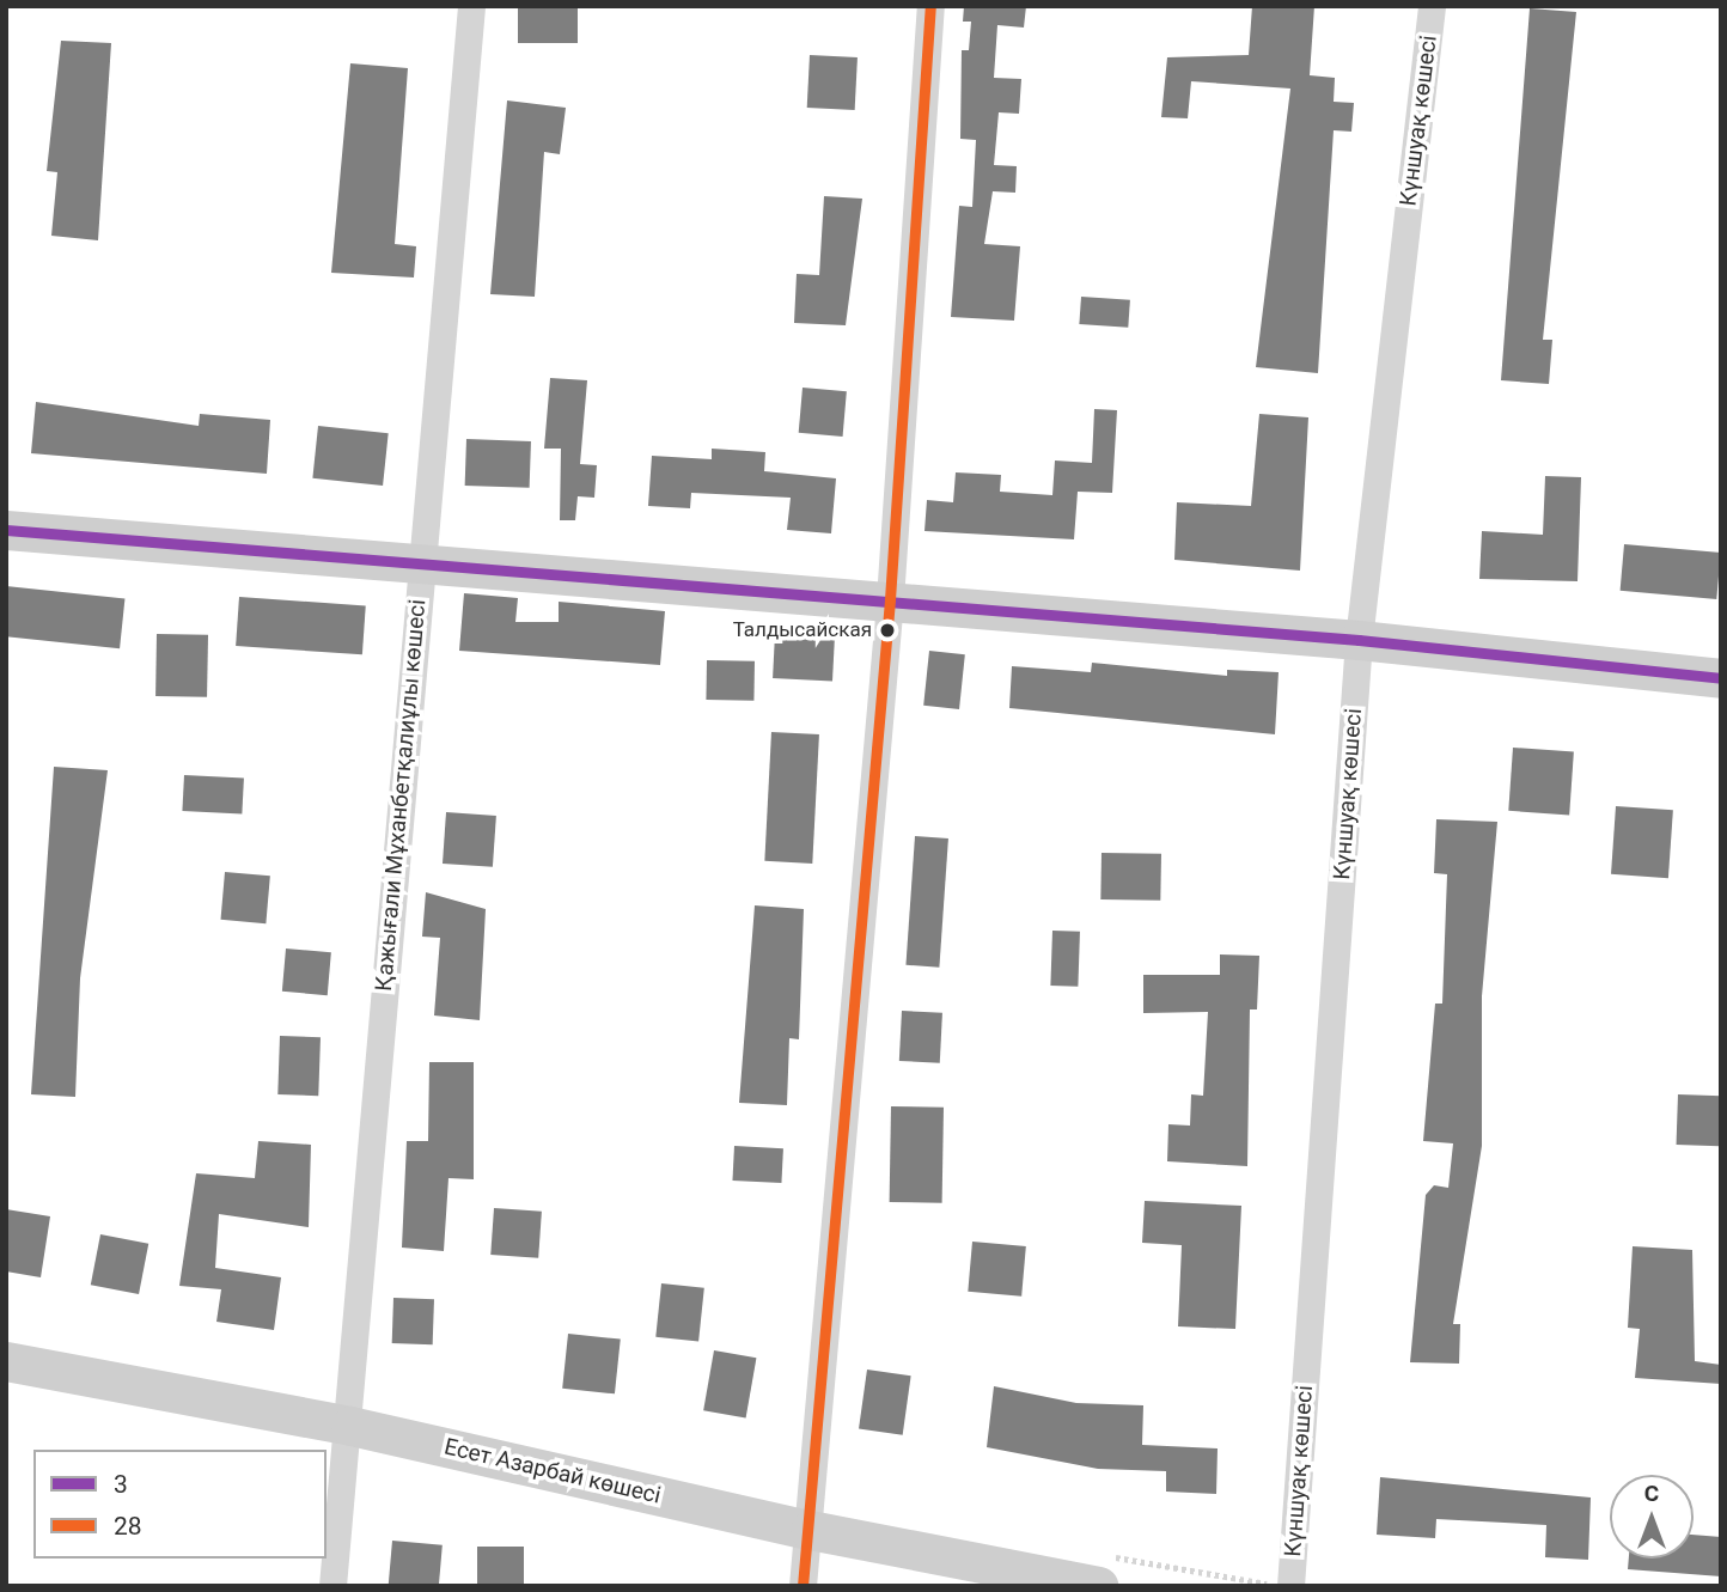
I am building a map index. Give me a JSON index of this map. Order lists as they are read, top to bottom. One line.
{"streets":{"street":["Күншуақ көшесі","Қажығали Мұханбетқалиұлы көшесі","Есет Азарбай көшесі"]},"crossings":[["Қажығали Мұханбетқалиұлы көшесі","Есет Азарбай көшесі"]],"places":["Талдысайская"],"lines":["transit line 28","transit line 3"],"legend":["3","28"],"north":"top"}
